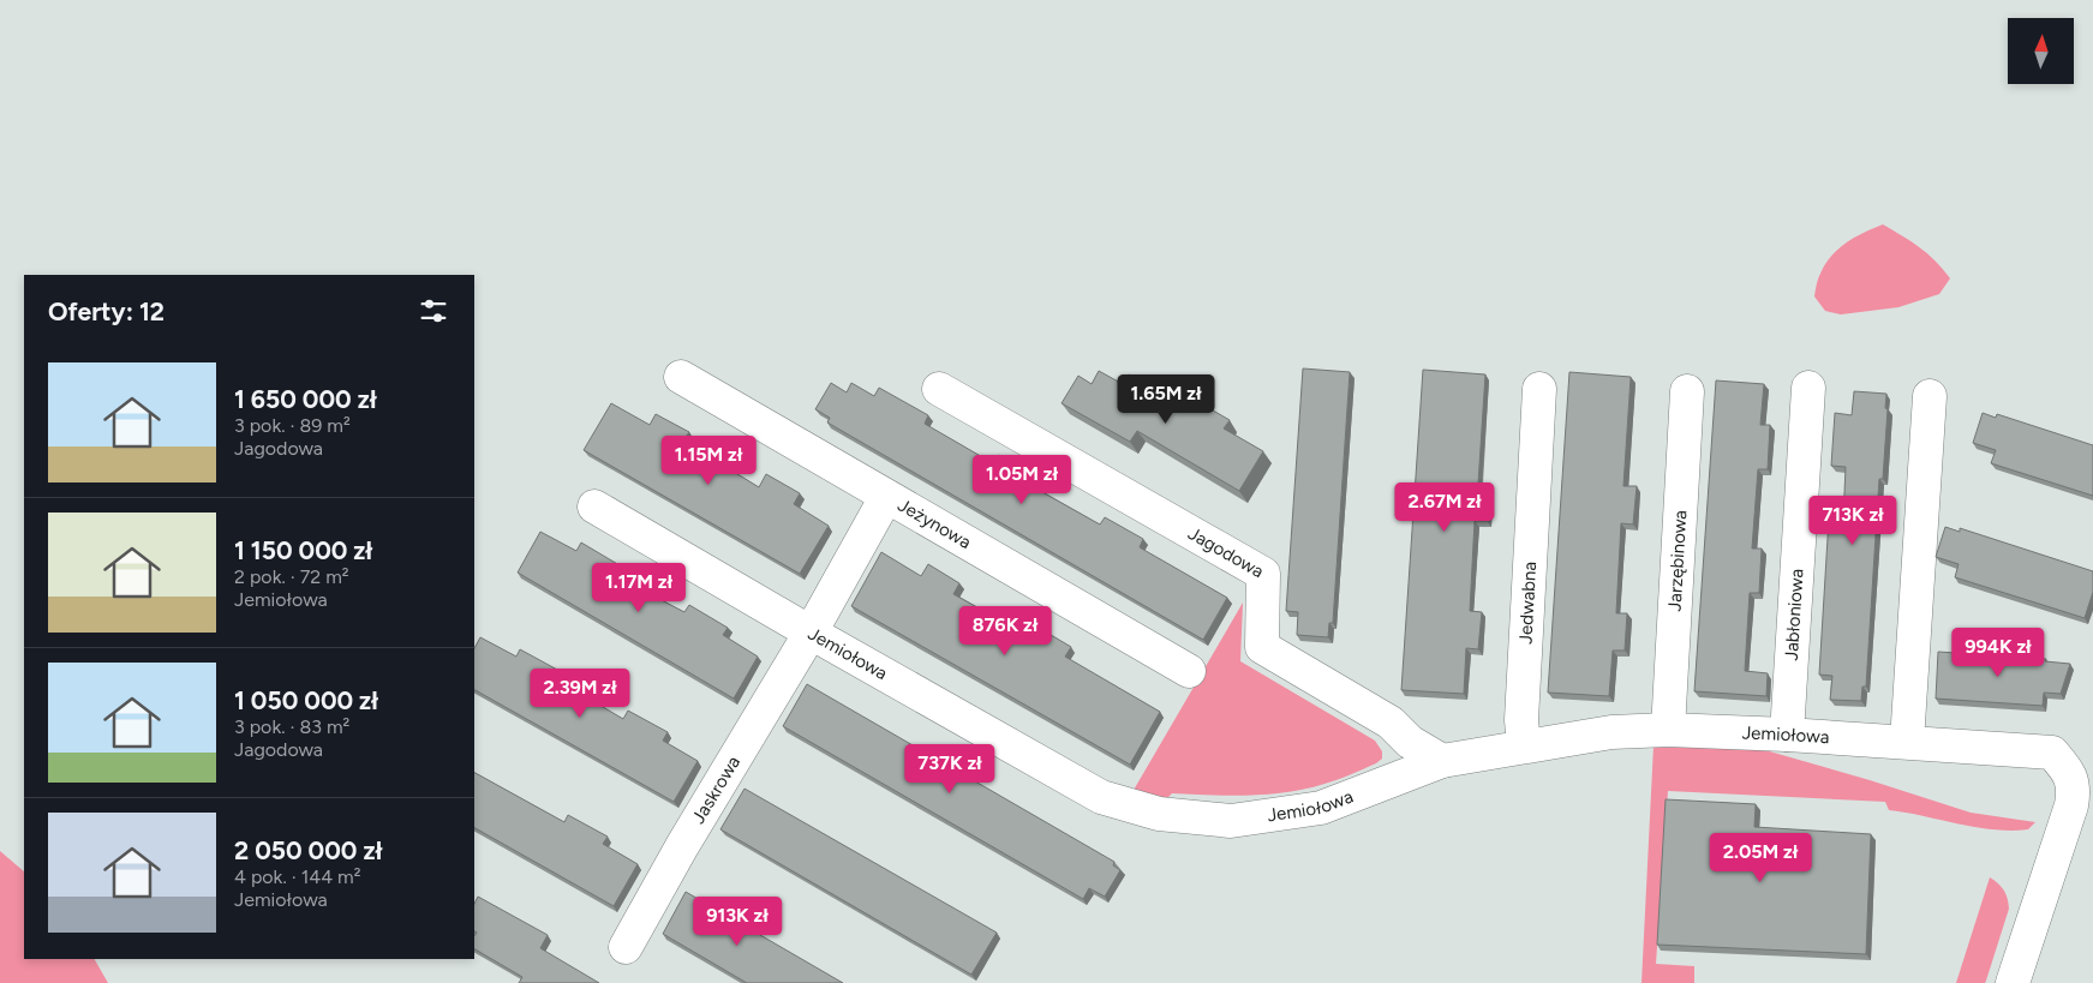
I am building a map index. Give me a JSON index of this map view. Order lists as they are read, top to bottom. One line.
{"streets":{"street":["Jeżynowa","Jagodowa","Jarzębinowa","Jedwabna","Jabłoniowa","Jemiołowa","Jaskrowa"]},"crossings":[["Jeżynowa","Jaskrowa"],["Jagodowa","Jemiołowa"],["Jarzębinowa","Jemiołowa"],["Jedwabna","Jemiołowa"],["Jabłoniowa","Jemiołowa"],["Jemiołowa","Jaskrowa"]],"north":"top","page":{"heading":"Oferty: 12","list":[{"name":"1 650 000 zł","note":"3 pok. · 89 m² · Jagodowa"},{"name":"1 150 000 zł","note":"2 pok. · 72 m² · Jemiołowa"},{"name":"1 050 000 zł","note":"3 pok. · 83 m² · Jagodowa"},{"name":"2 050 000 zł","note":"4 pok. · 144 m² · Jemiołowa"}],"price":["1.65M zł","1.15M zł","1.05M zł","2.67M zł","713K zł","1.17M zł","876K zł","994K zł","2.39M zł","737K zł","2.05M zł","913K zł"]}}
